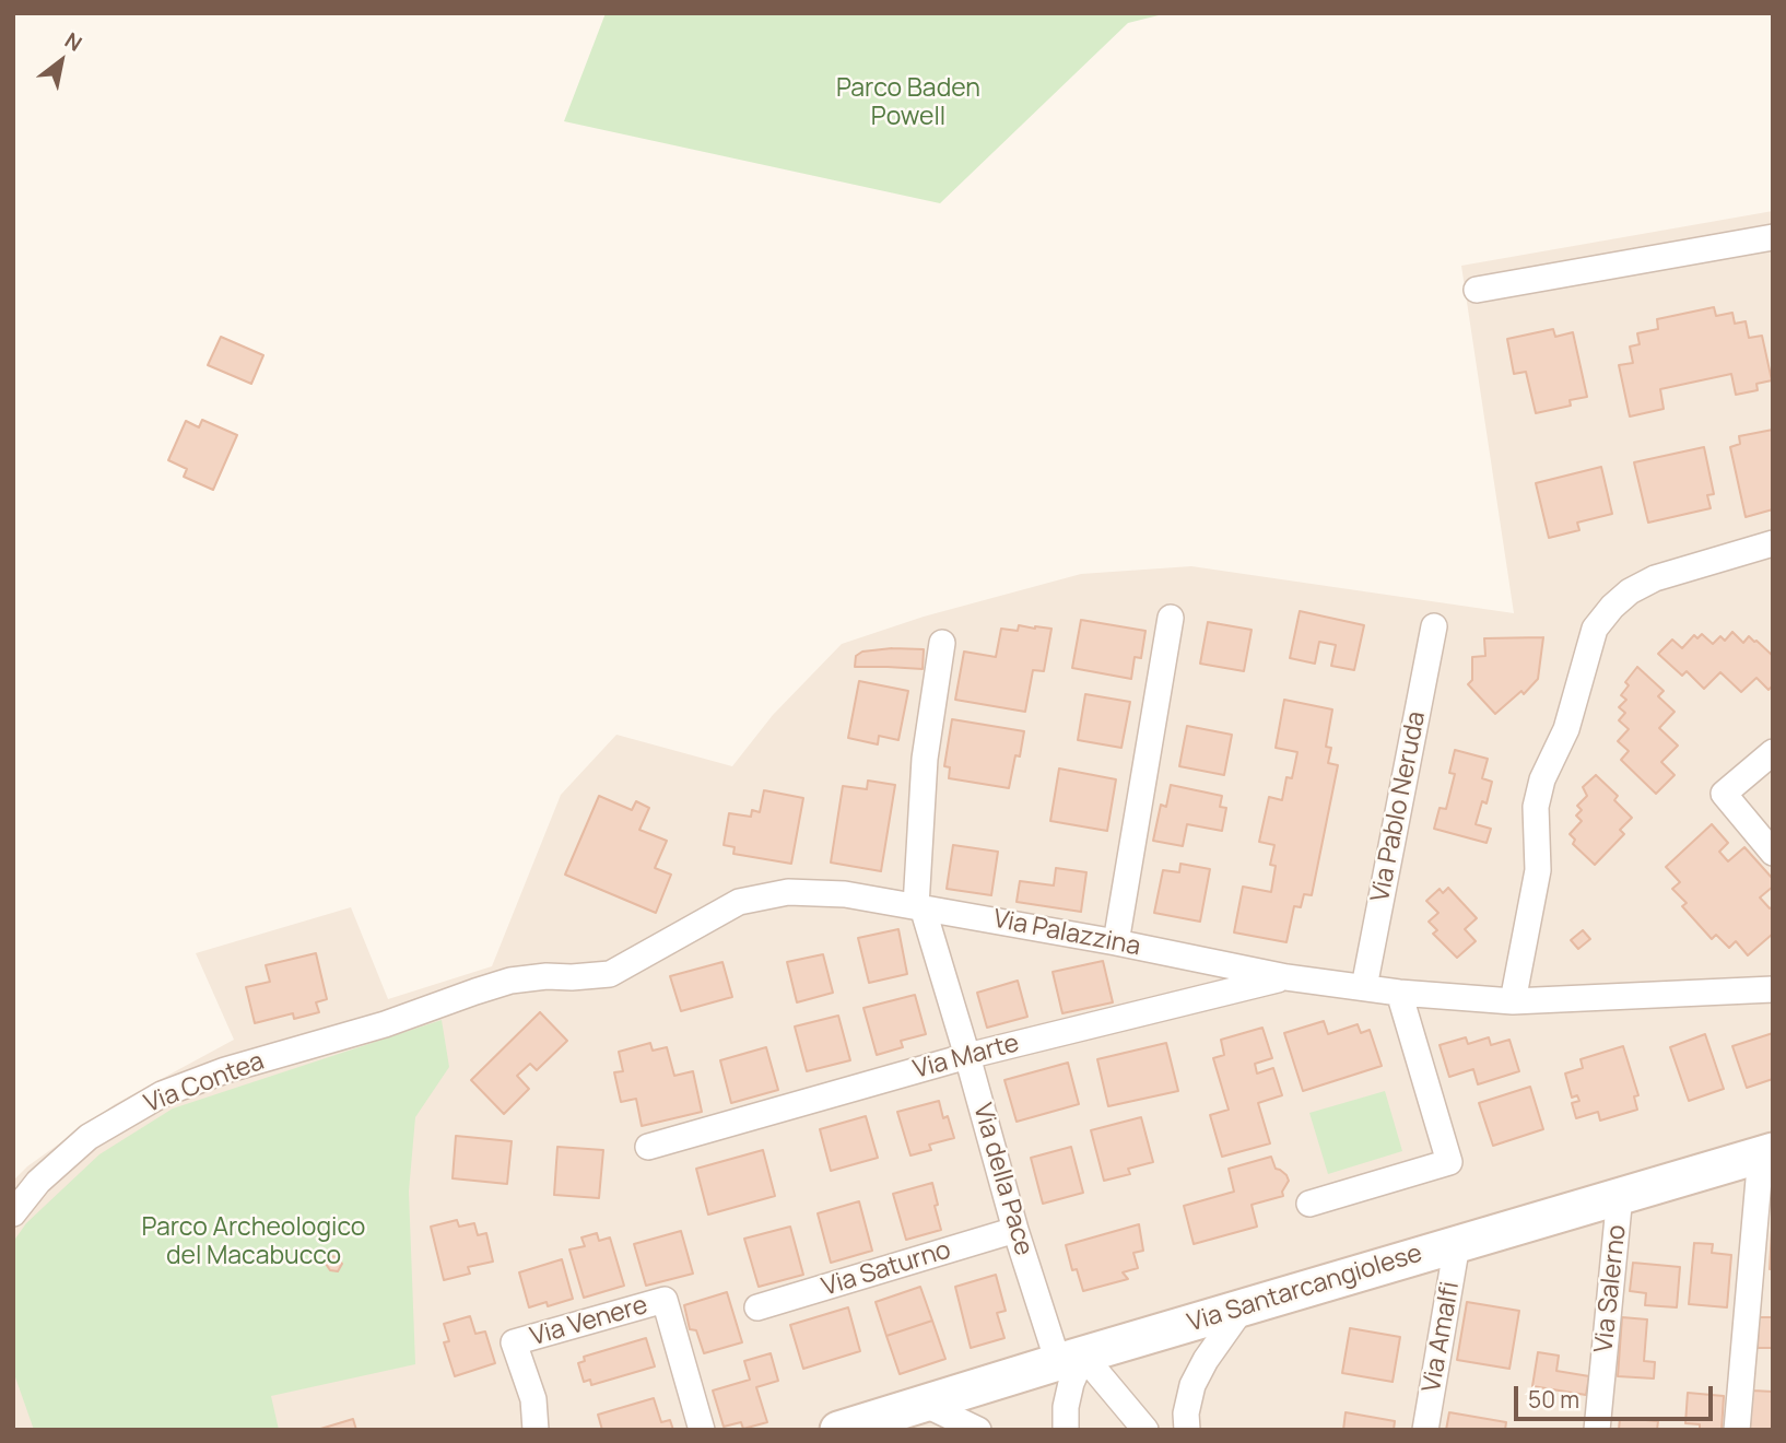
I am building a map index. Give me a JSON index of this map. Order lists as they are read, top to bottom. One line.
{"streets":{"main road":["Via Santarcangiolese"],"street":["Via Pablo Neruda","Via Palazzina","Via Marte","Via Contea","Via della Pace","Via Saturno","Via Salerno","Via Venere","Via Amalfi"]},"crossings":[["Via Pablo Neruda","Via Palazzina"],["Via Palazzina","Via Marte"],["Via Palazzina","Via Contea"],["Via Palazzina","Via della Pace"],["Via Marte","Via della Pace"],["Via della Pace","Via Saturno"],["Via della Pace","Via Santarcangiolese"],["Via Santarcangiolese","Via Salerno"],["Via Santarcangiolese","Via Amalfi"]],"parks":["Parco Baden Powell","Parco Archeologico del Macabucco"],"scale_bar":"50 m","north":"top right"}
